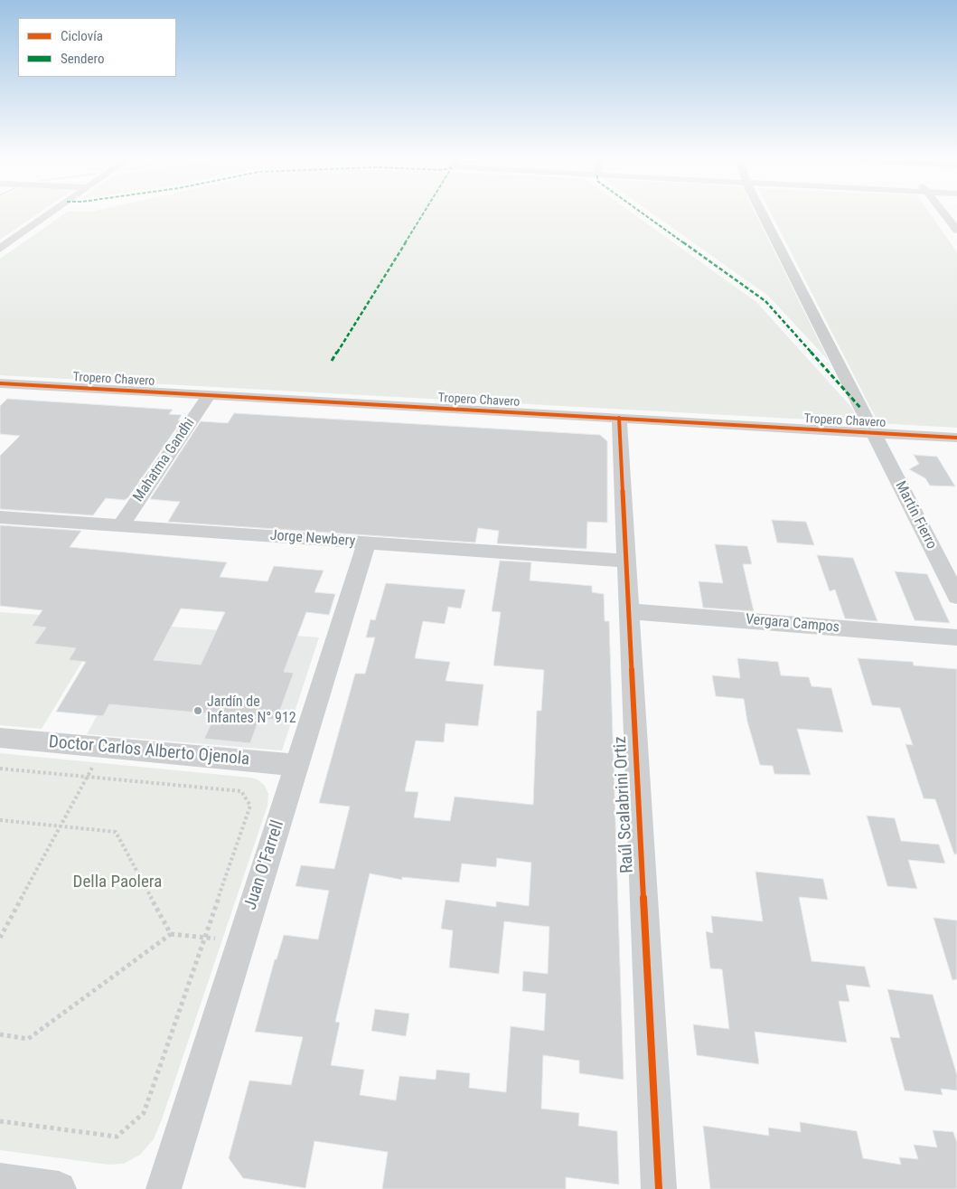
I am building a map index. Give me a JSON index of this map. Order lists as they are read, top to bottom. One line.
{"streets":{"street":["Tropero Chavero","Mahatma Gandhi","Martín Fierro","Jorge Newbery","Vergara Campos","Doctor Carlos Alberto Ojenola","Raúl Scalabrini Ortiz","Juan O'Farrell"]},"crossings":[["Tropero Chavero","Mahatma Gandhi"],["Tropero Chavero","Martín Fierro"],["Tropero Chavero","Raúl Scalabrini Ortiz"],["Mahatma Gandhi","Jorge Newbery"],["Jorge Newbery","Raúl Scalabrini Ortiz"],["Jorge Newbery","Juan O'Farrell"],["Vergara Campos","Raúl Scalabrini Ortiz"],["Doctor Carlos Alberto Ojenola","Juan O'Farrell"]],"parks":["Della Paolera"],"places":["Jardín de Infantes N° 912"],"legend":["Ciclovía","Sendero"]}
